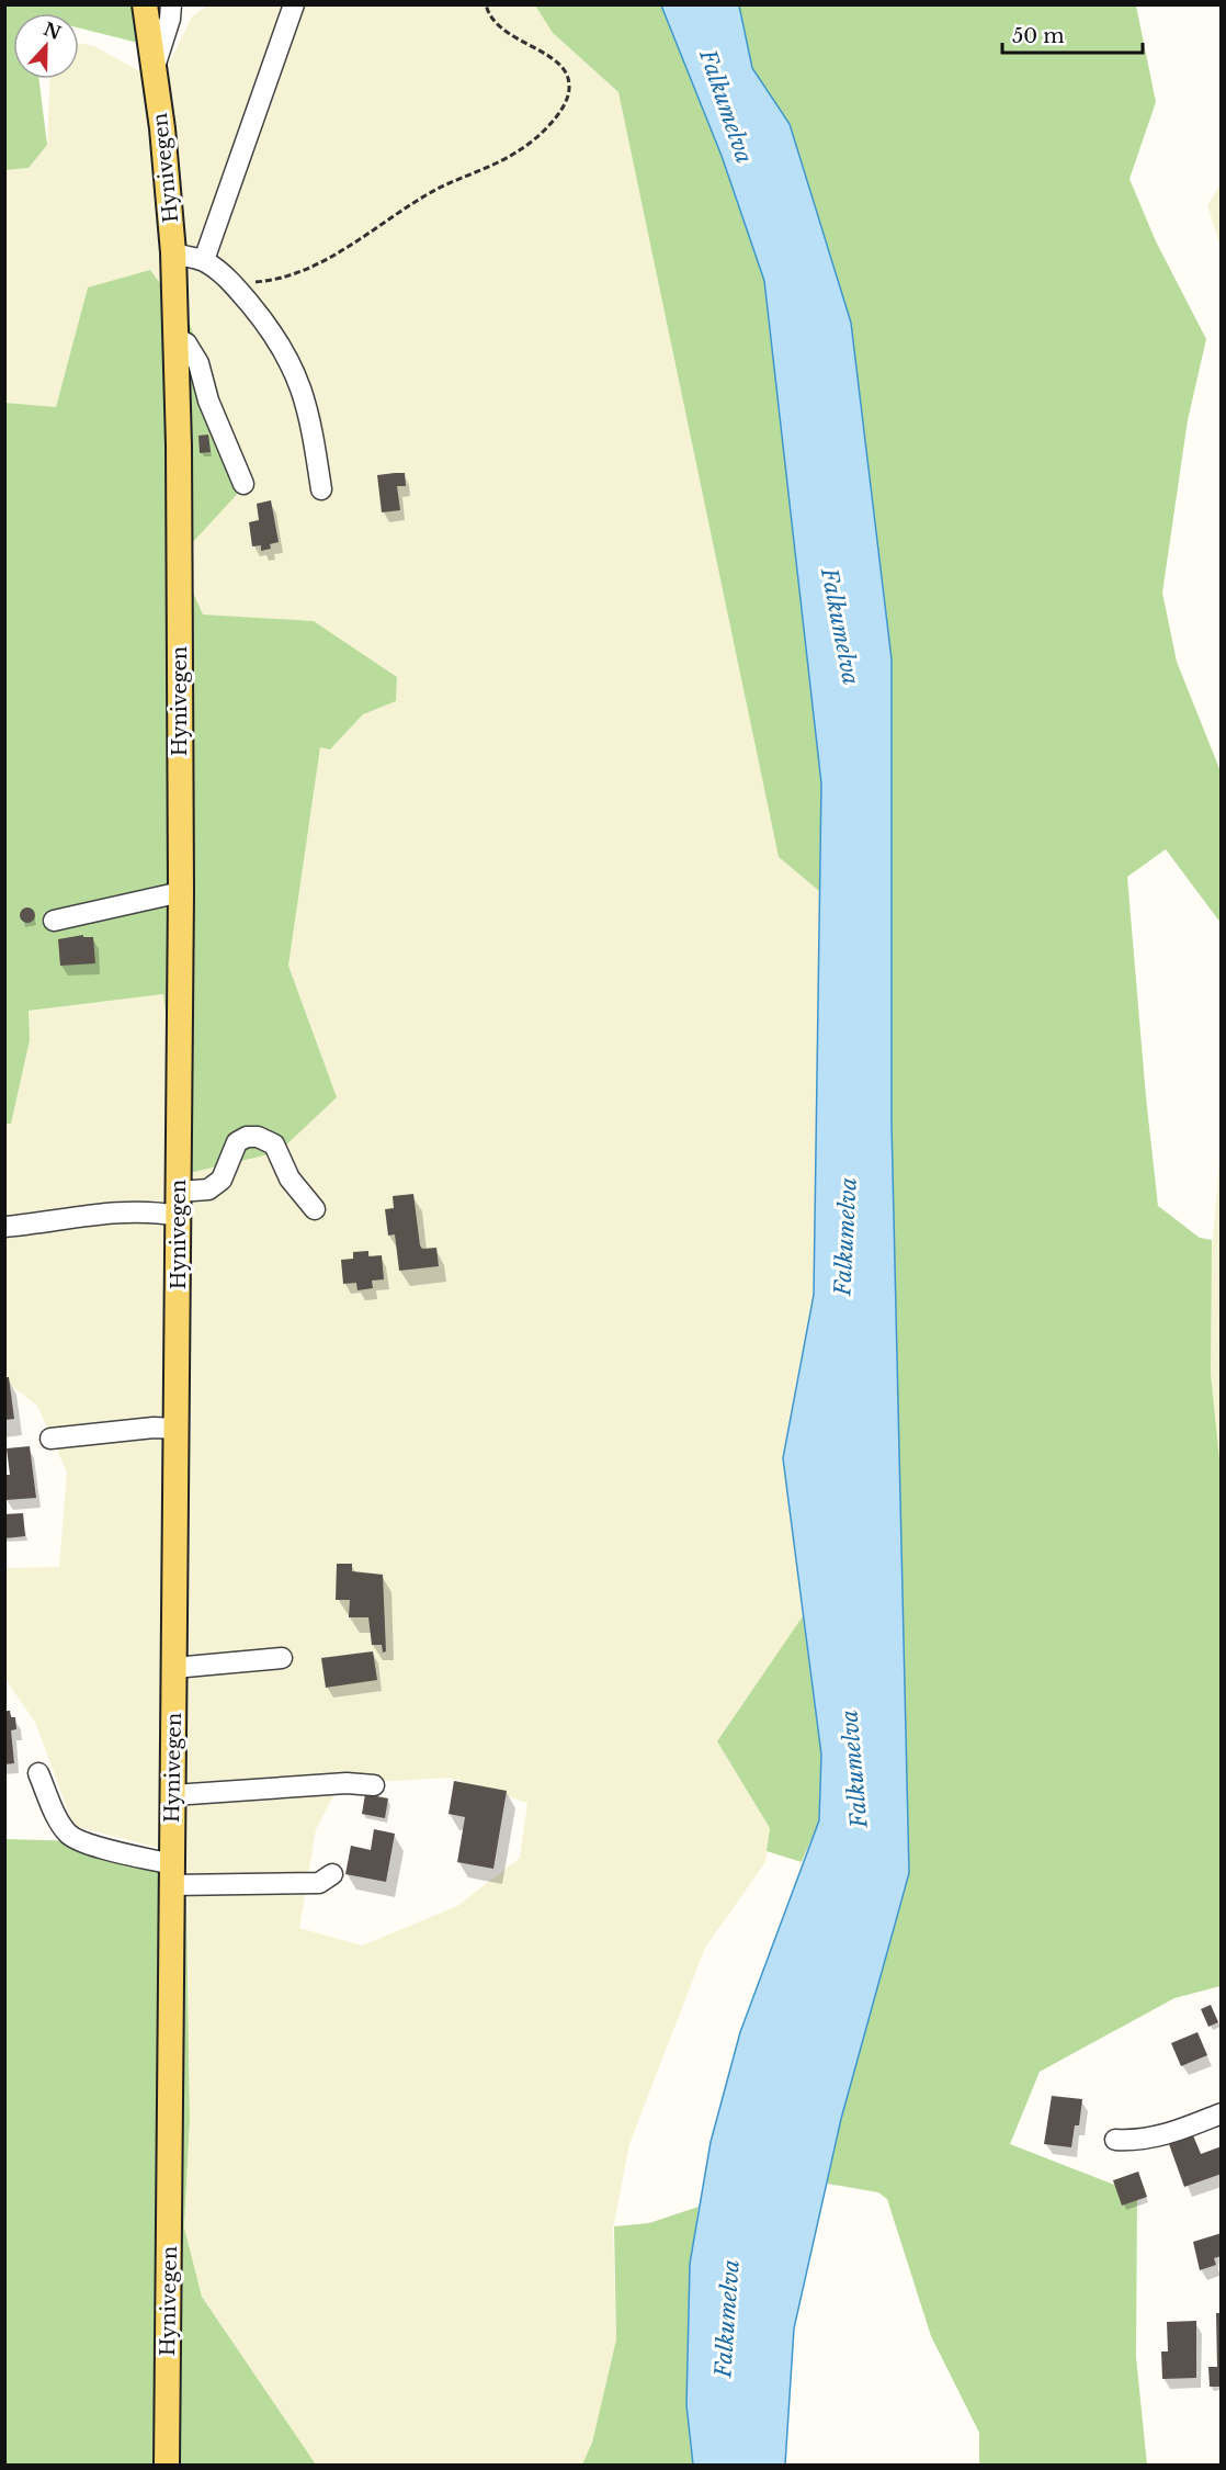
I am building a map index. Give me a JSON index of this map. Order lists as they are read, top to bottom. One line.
{"streets":{"main road":["Hynivegen"]},"water":["Falkumelva"],"scale_bar":"50 m","north":"top"}
